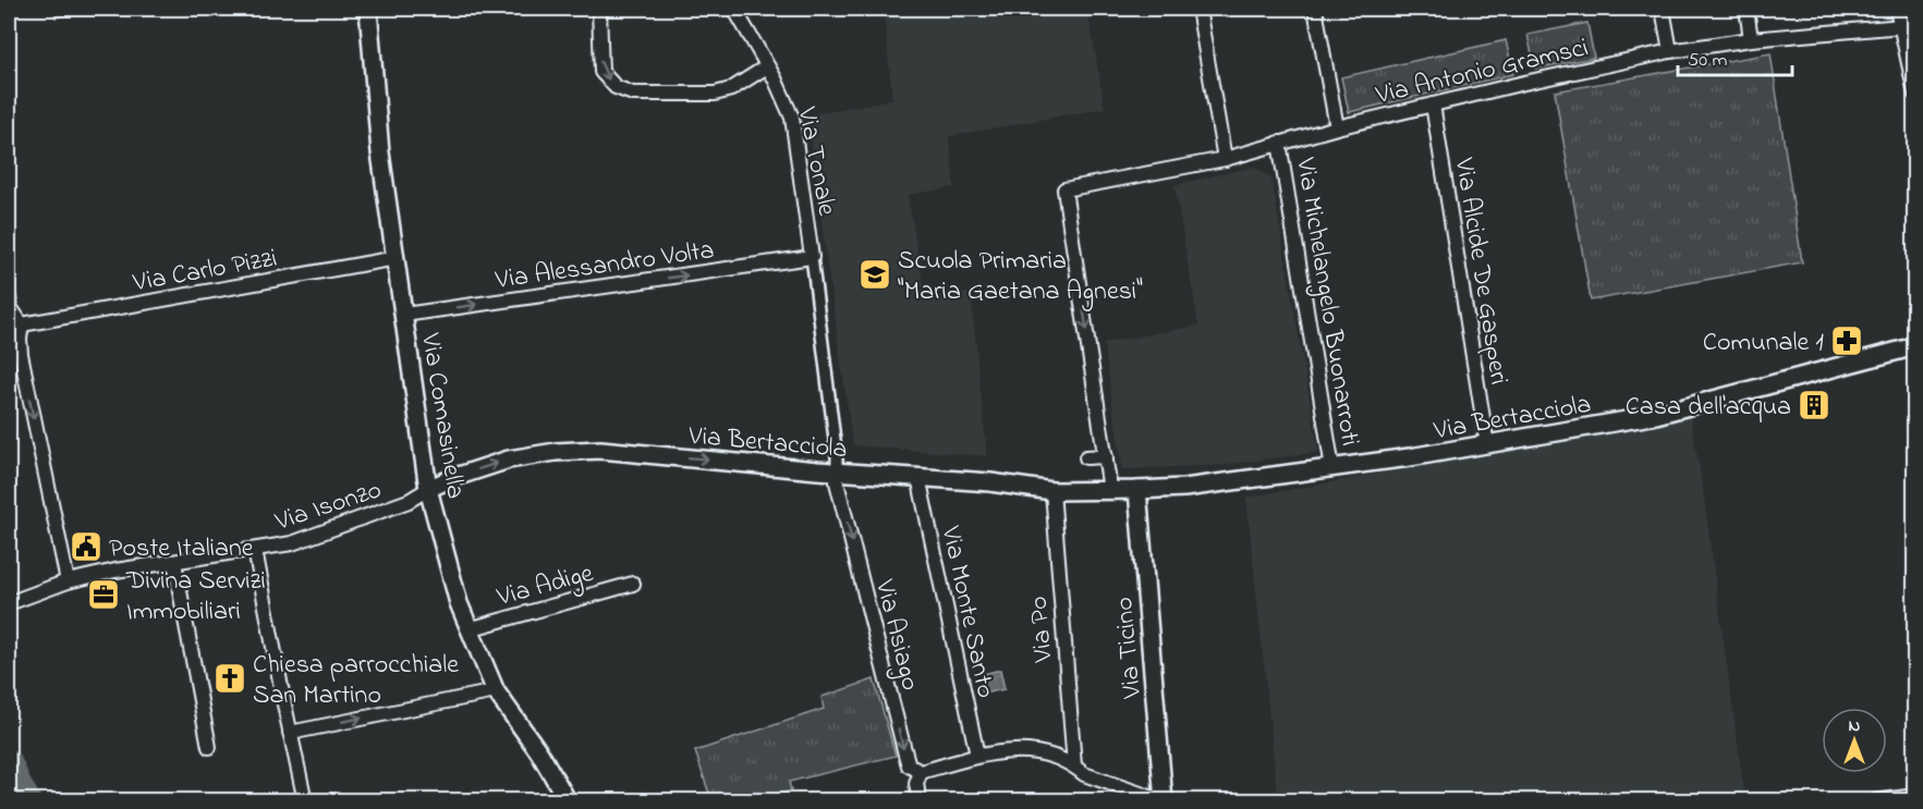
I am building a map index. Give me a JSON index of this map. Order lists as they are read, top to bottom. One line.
{"streets":{"street":["Via Antonio Gramsci","Via Tonale","Via Alessandro Volta","Via Carlo Pizzi","Via Alcide De Gasperi","Via Michelangelo Buonarroti","Via Comasinella","Via Bertacciola","Via Isonzo","Via Adige","Via Monte Santo","Via Po","Via Asiago","Via Ticino"]},"crossings":[["Via Antonio Gramsci","Via Alcide De Gasperi"],["Via Antonio Gramsci","Via Michelangelo Buonarroti"],["Via Tonale","Via Alessandro Volta"],["Via Alessandro Volta","Via Comasinella"],["Via Carlo Pizzi","Via Comasinella"],["Via Alcide De Gasperi","Via Bertacciola"],["Via Michelangelo Buonarroti","Via Bertacciola"],["Via Comasinella","Via Bertacciola"],["Via Comasinella","Via Isonzo"],["Via Comasinella","Via Adige"],["Via Bertacciola","Via Isonzo"],["Via Bertacciola","Via Monte Santo"],["Via Bertacciola","Via Po"],["Via Bertacciola","Via Asiago"],["Via Bertacciola","Via Ticino"]],"one_way":["Via Alessandro Volta","Via Asiago"],"places":{"school or university":["Scuola Primaria \"Maria Gaetana Agnesi\""],"pharmacy":["Comunale 1"],"building":["Casa dell'acqua"],"public building":["Poste Italiane"],"office":["Divina Servizi Immobiliari"],"church":["Chiesa parrocchiale San Martino"]},"scale_bar":"50 m","north":"top"}
